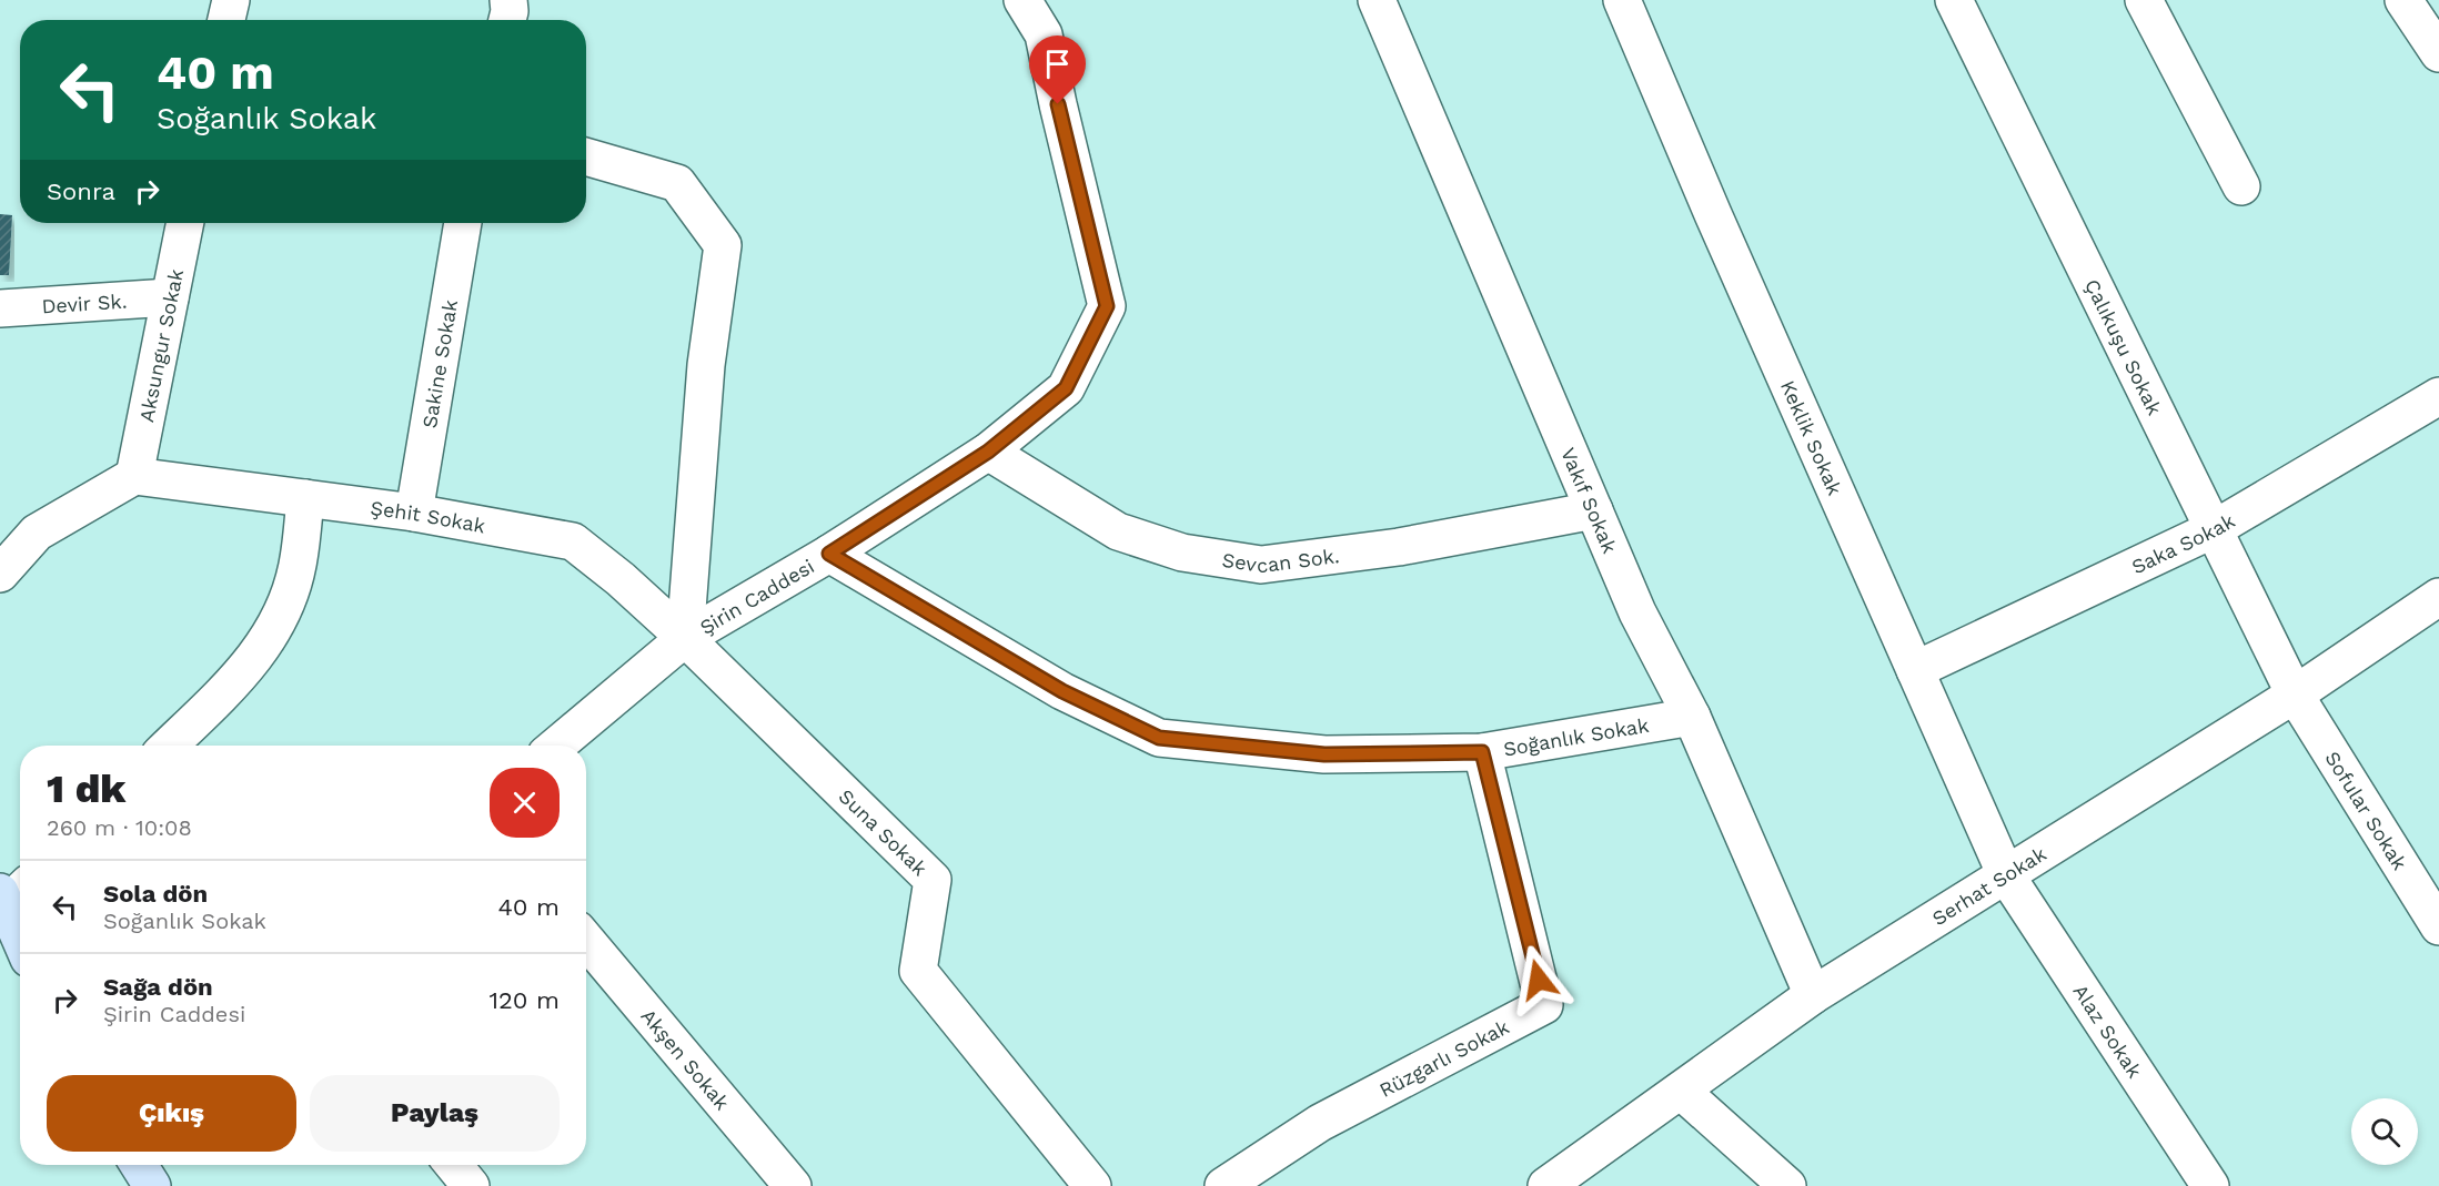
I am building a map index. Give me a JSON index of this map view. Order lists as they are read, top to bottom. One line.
{"streets":{"street":["Devir Sk.","Aksungur Sokak","Çalıkuşu Sokak","Sakine Sokak","Keklik Sokak","Vakıf Sokak","Şehit Sokak","Saka Sokak","Sevcan Sok.","Şirin Caddesi","Soğanlık Sokak","Sofular Sokak","Suna Sokak","Serhat Sokak","Alaz Sokak","Akşen Sokak","Rüzgarlı Sokak"]},"crossings":[["Devir Sk.","Aksungur Sokak"],["Aksungur Sokak","Şehit Sokak"],["Çalıkuşu Sokak","Saka Sokak"],["Çalıkuşu Sokak","Sofular Sokak"],["Çalıkuşu Sokak","Serhat Sokak"],["Sakine Sokak","Şehit Sokak"],["Keklik Sokak","Saka Sokak"],["Keklik Sokak","Serhat Sokak"],["Keklik Sokak","Alaz Sokak"],["Vakıf Sokak","Sevcan Sok."],["Vakıf Sokak","Soğanlık Sokak"],["Vakıf Sokak","Serhat Sokak"],["Şehit Sokak","Şirin Caddesi"],["Şehit Sokak","Suna Sokak"],["Sevcan Sok.","Şirin Caddesi"],["Şirin Caddesi","Soğanlık Sokak"],["Şirin Caddesi","Suna Sokak"],["Soğanlık Sokak","Rüzgarlı Sokak"],["Sofular Sokak","Serhat Sokak"],["Serhat Sokak","Alaz Sokak"]],"page":{"turn":["40 m","Soğanlık Sokak"],"then":"Sonra","heading":["1 dk","260 m · 10:08"],"list":[{"name":"Sola dön","note":"Soğanlık Sokak","value":"40 m"},{"name":"Sağa dön","note":"Şirin Caddesi","value":"120 m"}],"buttons":["Çıkış","Paylaş"]}}
